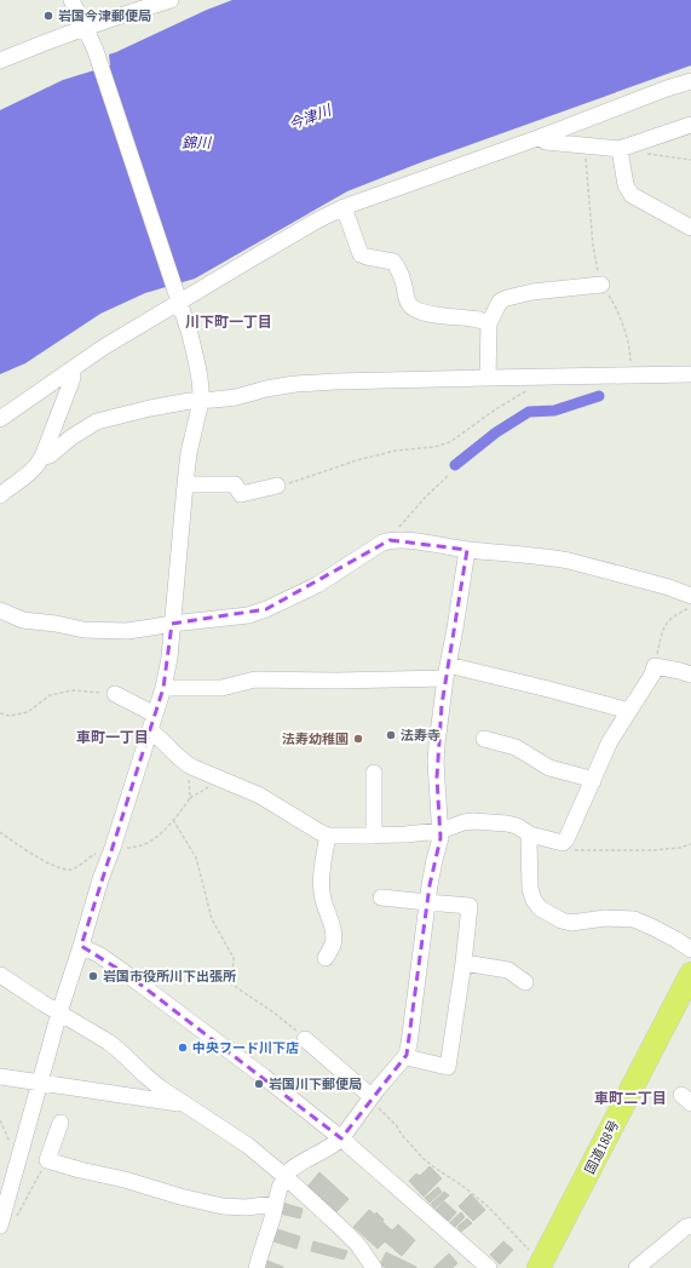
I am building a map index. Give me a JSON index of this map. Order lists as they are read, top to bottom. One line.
{"streets":{"highway":["国道188号"]},"districts":["川下町一丁目","車町一丁目","車町二丁目"],"water":["今津川","錦川"],"places":["岩国今津郵便局","法寿寺","法寿幼稚園","岩国市役所川下出張所","中央フード川下店","岩国川下郵便局"]}
